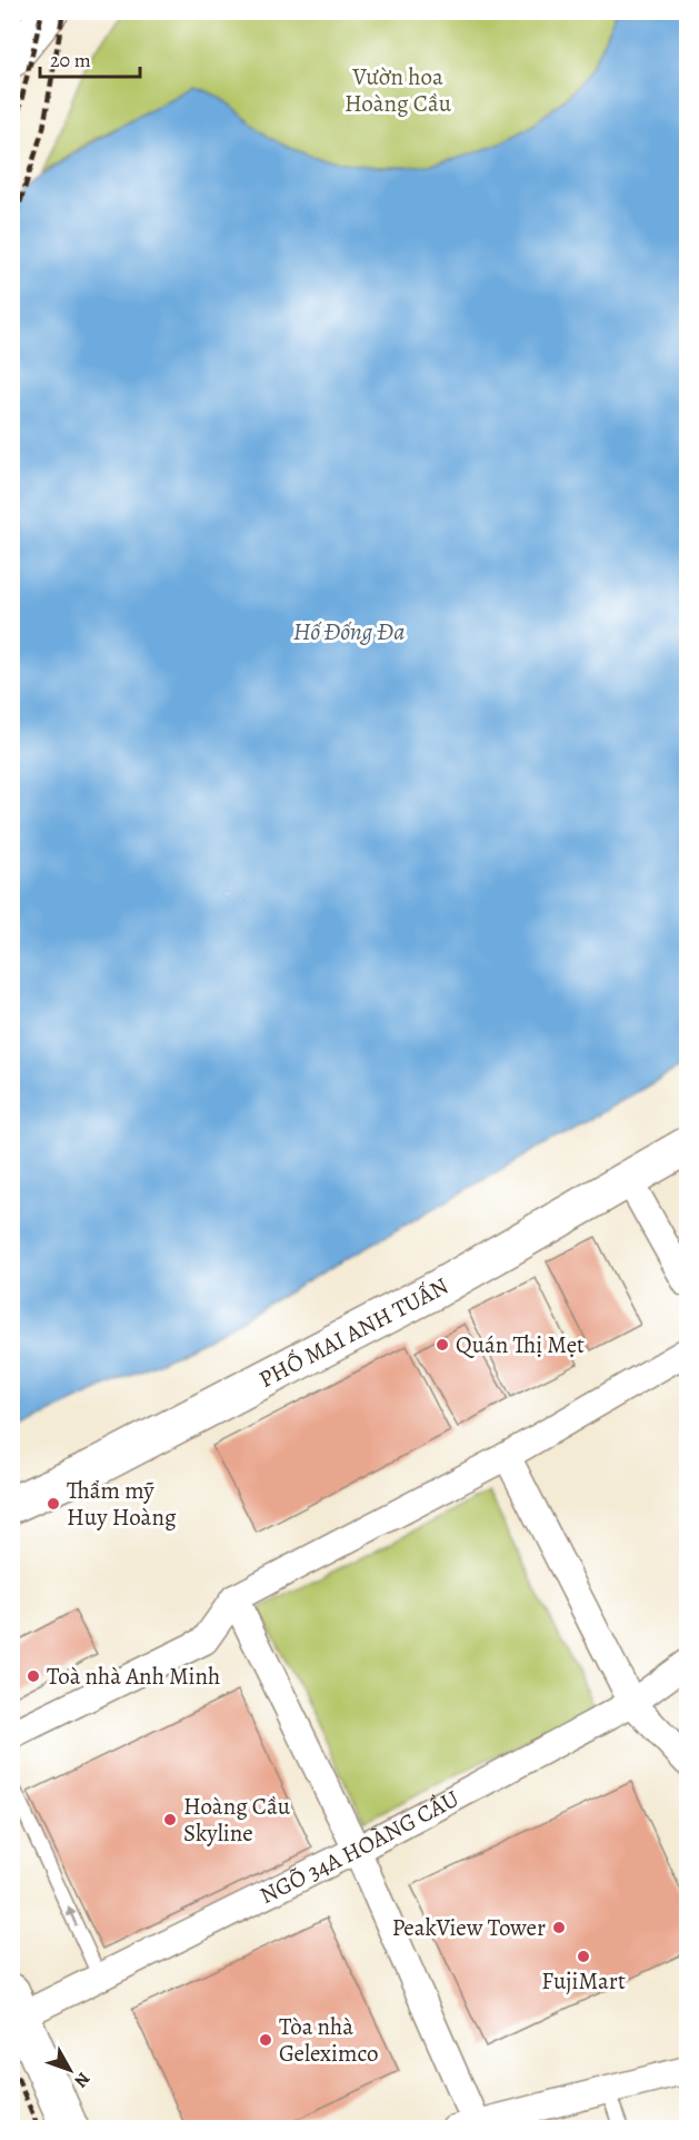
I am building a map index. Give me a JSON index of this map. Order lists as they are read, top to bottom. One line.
{"streets":{"street":["PHỐ MAI ANH TUẤN","NGÕ 34A HOÀNG CẦU"]},"water":["Hố Đống Đa"],"parks":["Vườn hoa Hoàng Cầu"],"places":["Quán Thị Mẹt","Thẩm mỹ Huy Hoàng","Toà nhà Anh Minh","Hoàng Cầu Skyline","PeakView Tower","FujiMart","Tòa nhà Geleximco"],"scale_bar":"20 m","north":"bottom right"}
